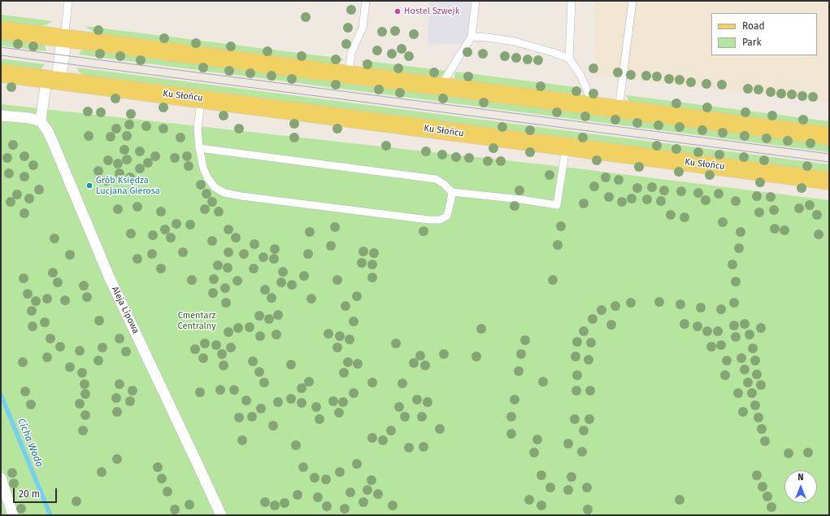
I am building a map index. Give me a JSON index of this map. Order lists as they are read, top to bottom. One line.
{"streets":{"main road":["Ku Słońcu"],"street":["Aleja Lipowa"]},"water":["Cicha Woda"],"parks":["Cmentarz Centralny"],"places":["Hostel Szwejk","Grób Księdza Lucjana Gierosa"],"legend":["Road","Park"],"scale_bar":"20 m","north":"top"}
